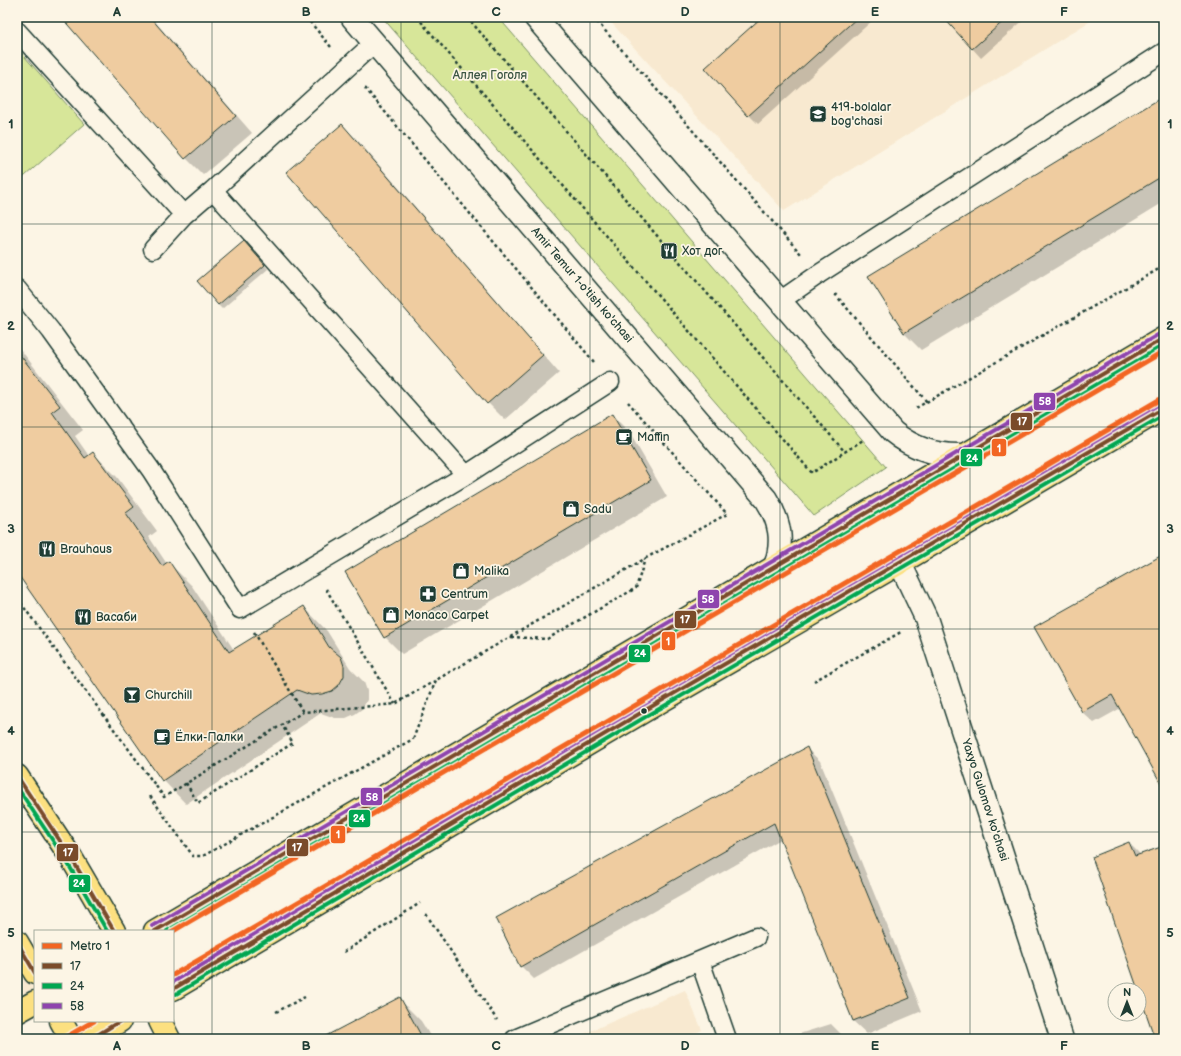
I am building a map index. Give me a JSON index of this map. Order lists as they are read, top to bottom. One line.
{"streets":{"street":["Amir Temur 1-o'tish ko'chasi","Yaxyo Gulomov ko'chasi"]},"parks":["Аллея Гоголя"],"places":{"school or university":["419-bolalar bog'chasi"],"restaurant":["Хот дог","Brauhaus","Васаби"],"cafe":["Maffin","Ёлки-Палки"],"shop":["Sadu","Malika","Monaco Carpet"],"pharmacy":["Centrum"],"bar":["Churchill"]},"lines":["transit line 58","transit line 17","transit line 24","metro line 1"],"legend":["Metro 1","17","24","58"],"north":"top","grid":{"columns":["A","B","C","D","E","F"],"rows":["1","2","3","4","5"]}}
